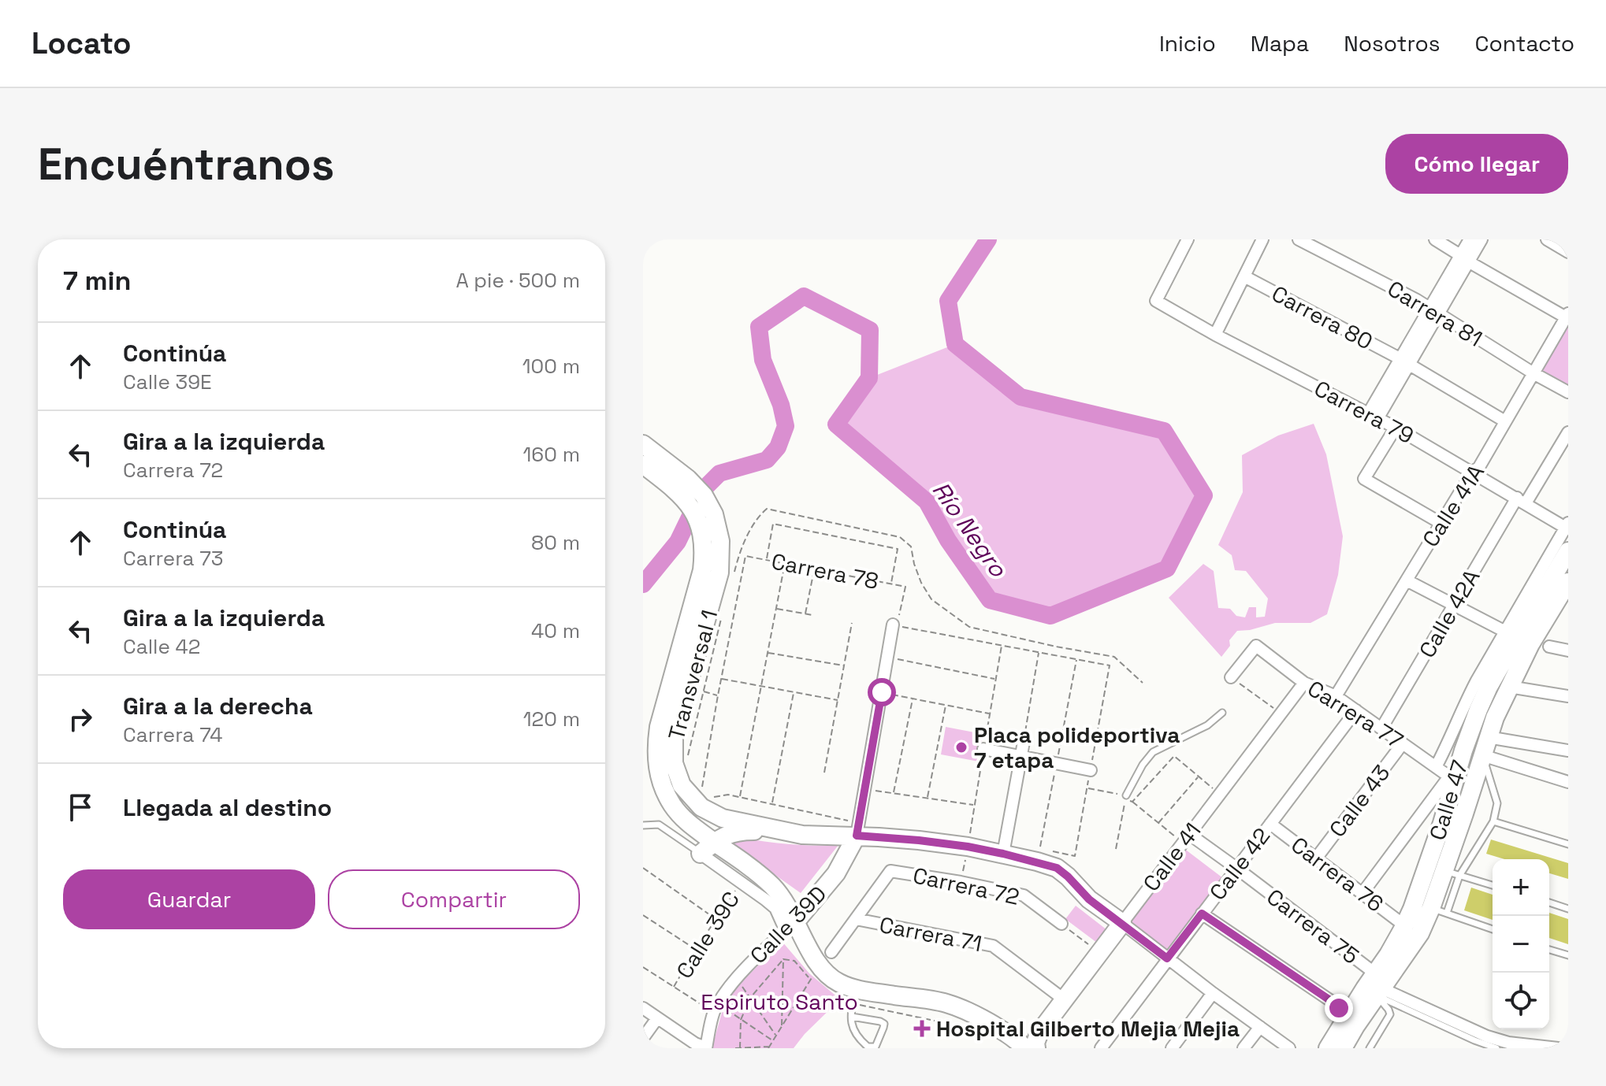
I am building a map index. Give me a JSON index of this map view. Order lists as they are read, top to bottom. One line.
{"streets":{"street":["Carrera 81","Carrera 80","Carrera 79","Calle 41A","Calle 42A","Transversal 1","Carrera 77","Calle 47","Calle 43","Calle 41","Calle 42","Carrera 76","Carrera 72","Calle 39D","Carrera 75","Carrera 71"],"path":["Carrera 78","Calle 39C"]},"crossings":[["Carrera 81","Calle 41A"],["Carrera 80","Calle 41A"],["Carrera 79","Calle 41A"],["Carrera 79","Calle 42A"],["Carrera 79","Calle 47"],["Calle 41A","Carrera 77"],["Calle 42A","Carrera 77"],["Transversal 1","Carrera 72"],["Transversal 1","Calle 39D"],["Carrera 77","Calle 47"],["Carrera 77","Calle 43"],["Carrera 77","Calle 41"],["Carrera 77","Calle 42"],["Calle 47","Carrera 76"],["Calle 47","Carrera 75"],["Calle 43","Carrera 76"],["Calle 41","Carrera 72"],["Calle 41","Carrera 75"],["Calle 41","Carrera 71"],["Calle 42","Carrera 76"],["Calle 42","Carrera 75"],["Carrera 72","Calle 39D"],["Carrera 72","Carrera 71"]],"water":["Río Negro"],"parks":["Espiruto Santo"],"places":{"other":["Placa polideportiva 7 etapa"],"health":["Hospital Gilberto Mejia Mejia"]},"page":{"header":"Locato","nav":["Inicio","Mapa","Nosotros","Contacto"],"buttons":["Cómo llegar",["Guardar","Compartir"]],"title":"Encuéntranos","heading":["7 min","A pie · 500 m"],"list":[["Continúa","Calle 39E","100 m"],["Gira a la izquierda","Carrera 72","160 m"],["Continúa","Carrera 73","80 m"],["Gira a la izquierda","Calle 42","40 m"],["Gira a la derecha","Carrera 74","120 m"],"Llegada al destino"],"map_buttons":["+","−"]}}
